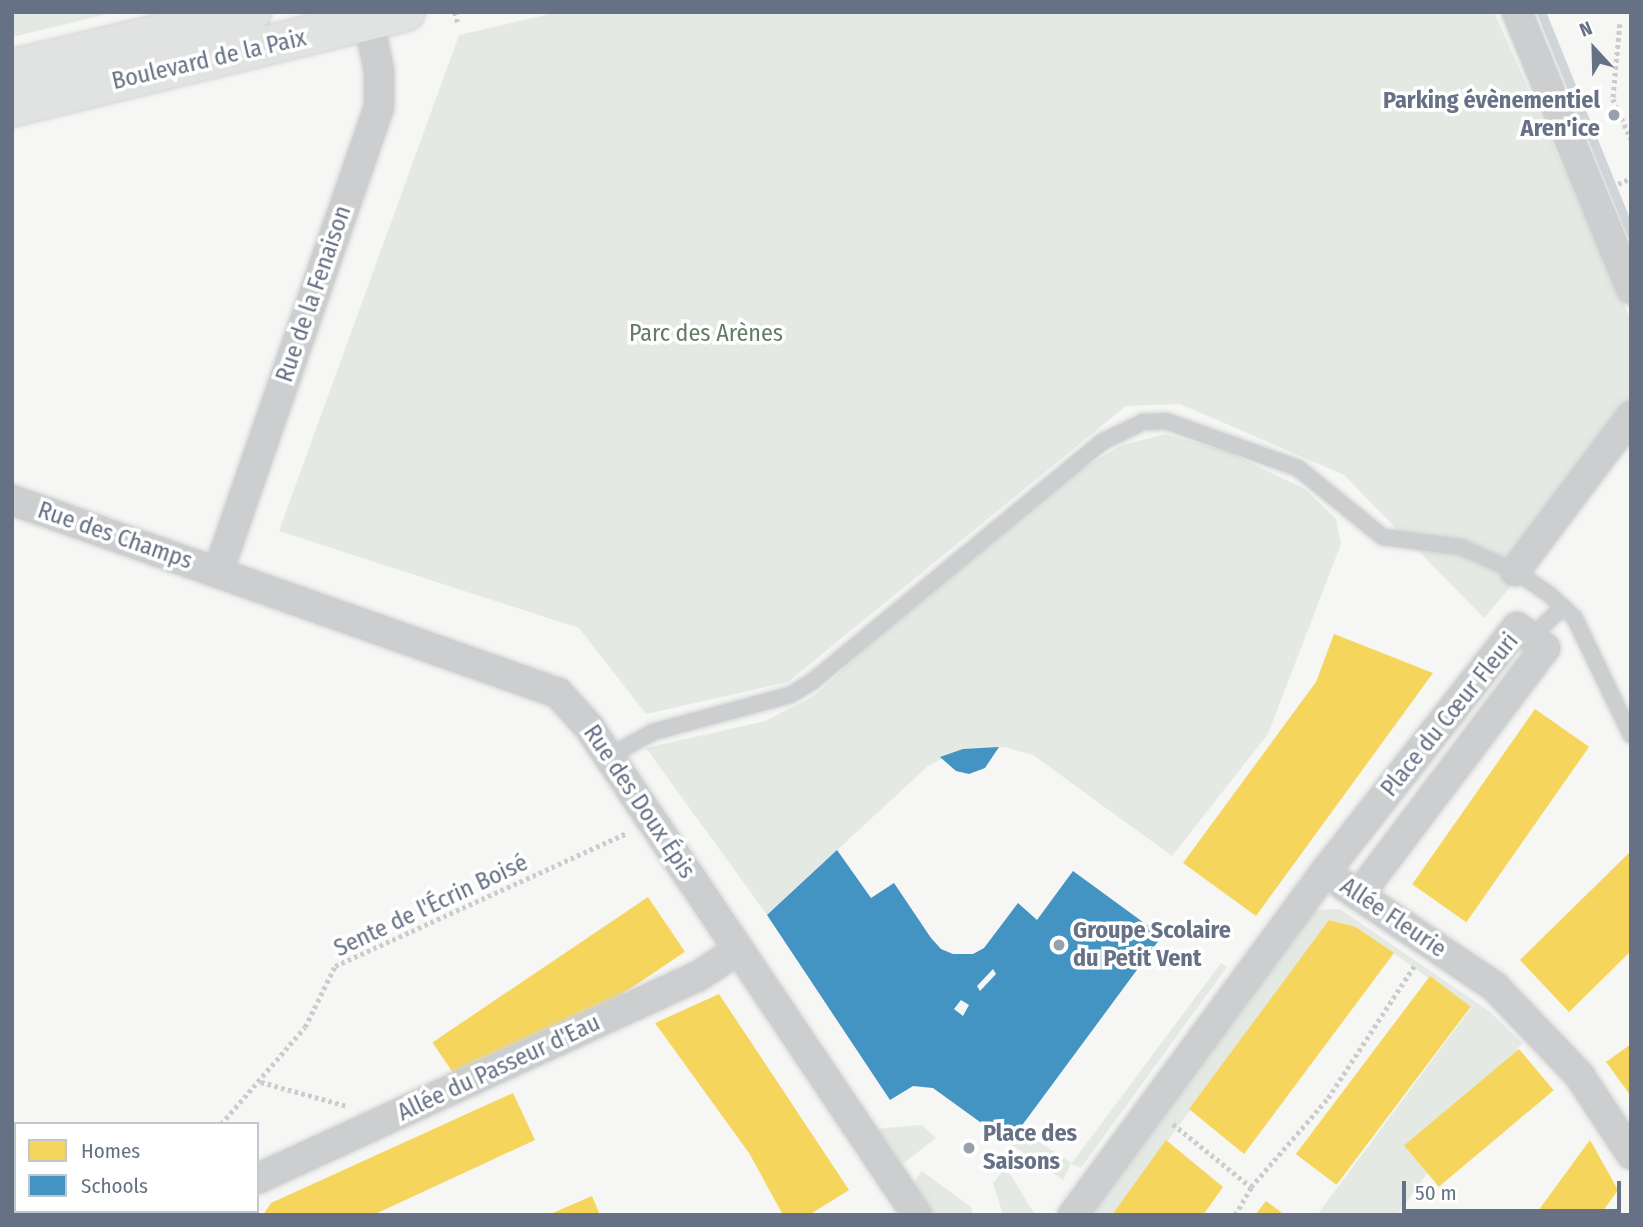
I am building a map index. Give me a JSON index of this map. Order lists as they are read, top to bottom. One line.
{"streets":{"main road":["Boulevard de la Paix"],"street":["Rue de la Fenaison","Rue des Champs","Place du Cœur Fleuri","Rue des Doux Épis","Allée Fleurie","Allée du Passeur d'Eau"],"path":["Sente de l'Écrin Boisé"]},"crossings":[["Boulevard de la Paix","Rue de la Fenaison"],["Rue de la Fenaison","Rue des Champs"],["Rue de la Fenaison","Rue des Doux Épis"],["Rue des Champs","Rue des Doux Épis"],["Place du Cœur Fleuri","Allée Fleurie"],["Rue des Doux Épis","Sente de l'Écrin Boisé"],["Rue des Doux Épis","Allée du Passeur d'Eau"]],"parks":["Parc des Arènes"],"places":["Parking évènementiel Aren'ice","Groupe Scolaire du Petit Vent","Place des Saisons"],"legend":["Homes","Schools"],"scale_bar":"50 m","north":"top"}
